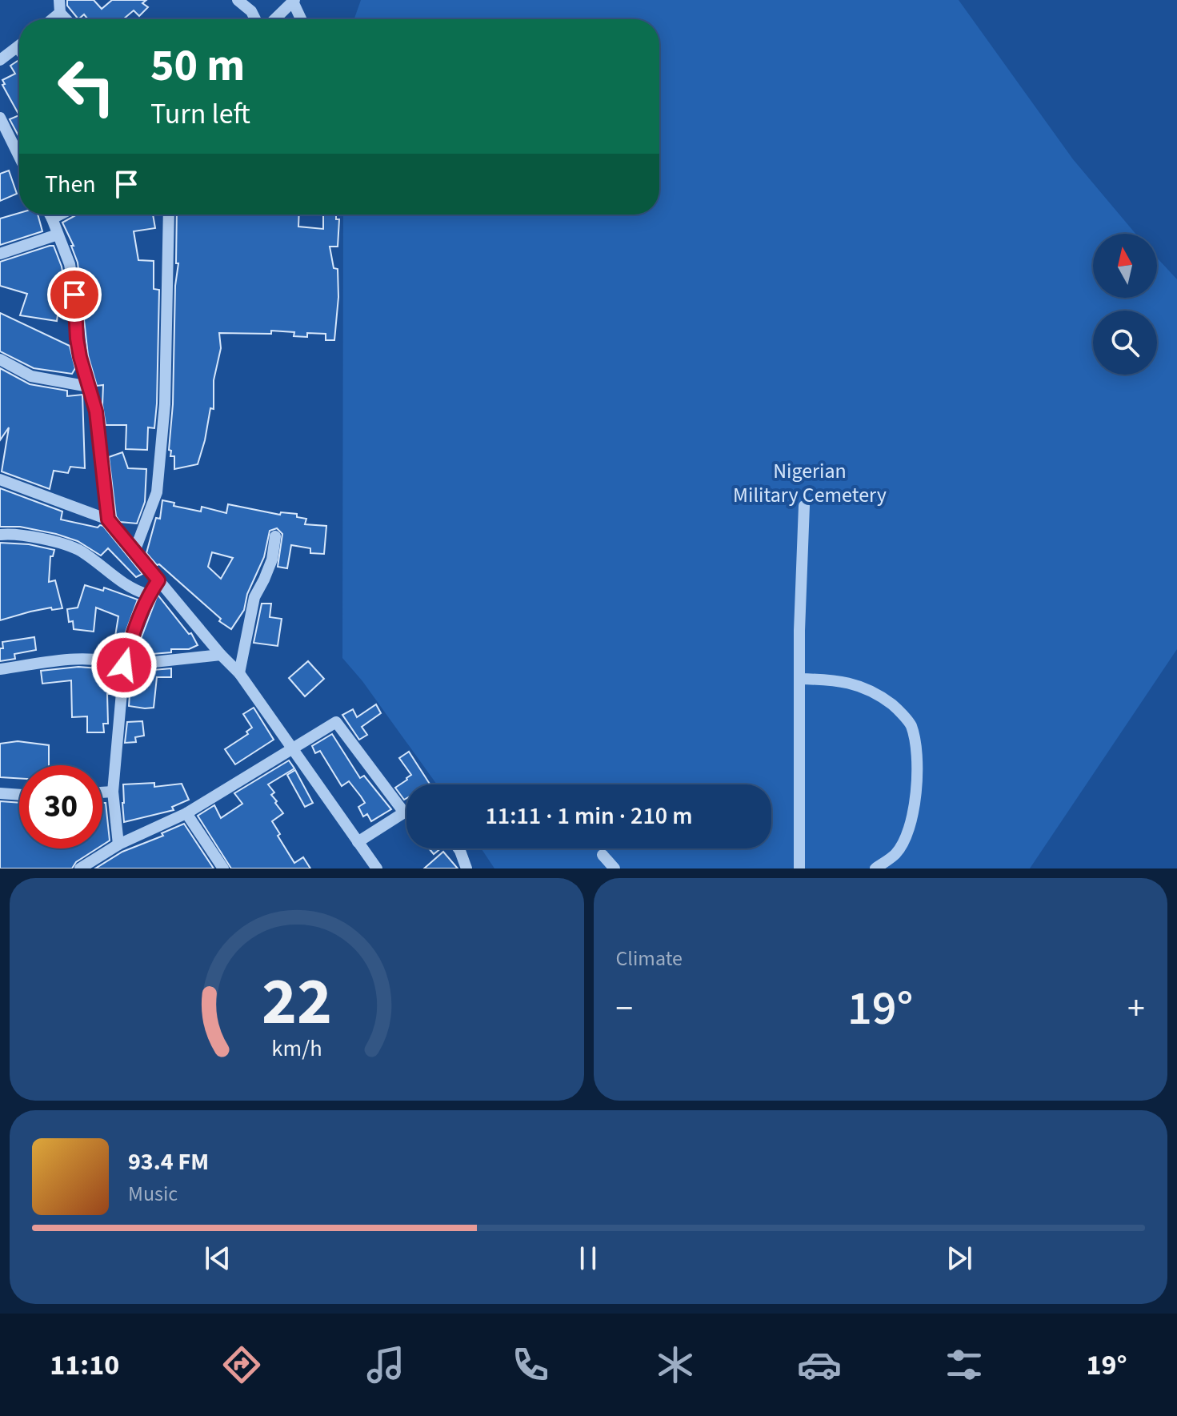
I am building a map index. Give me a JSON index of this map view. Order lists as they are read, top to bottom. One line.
{"parks":["Nigerian Military Cemetery"],"north":"top","page":{"turn":["50 m","Turn left"],"then":"Then","limit":"30","trip":"11:11 · 1 min · 210 m","tile":"Climate","heat":["−","19°","+"],"song":["93.4 FM","Music"],"tabs":["11:10","19°"],"gauge":["22","km/h"]}}
